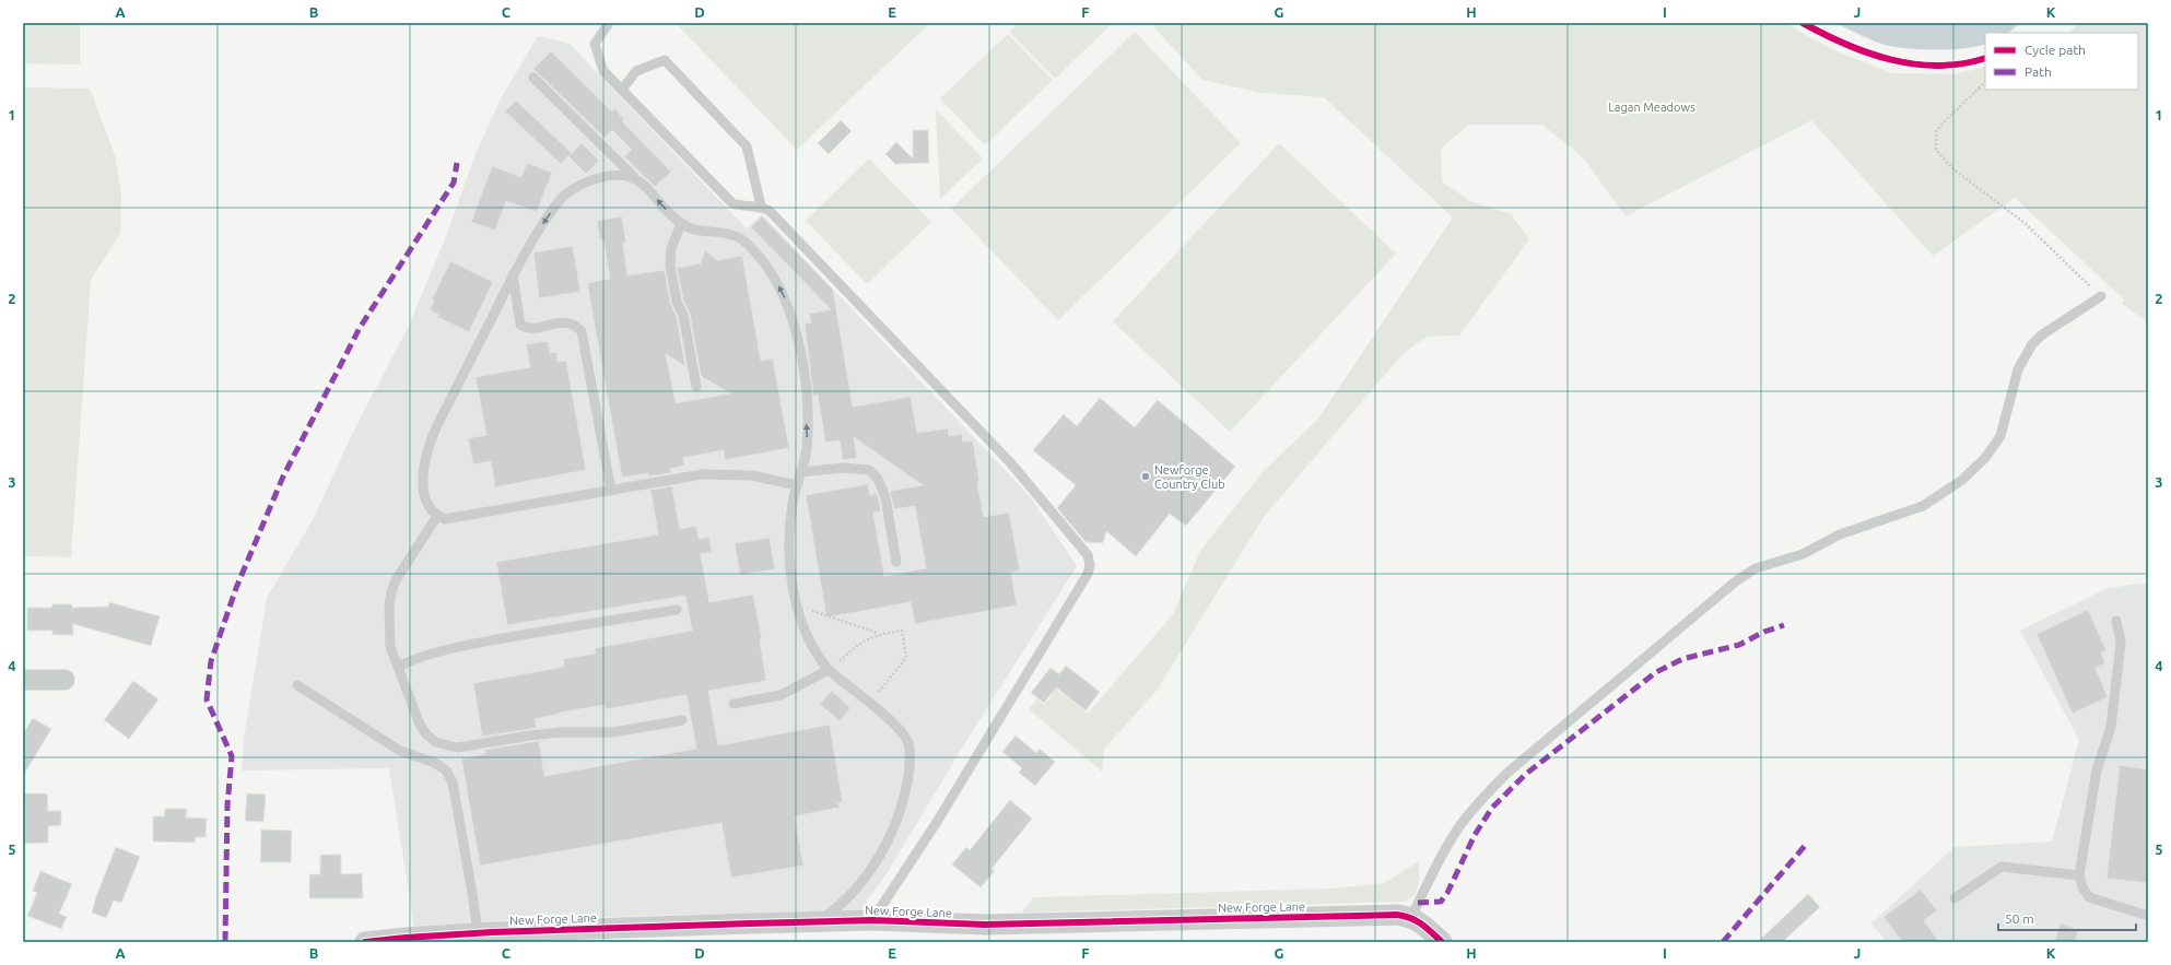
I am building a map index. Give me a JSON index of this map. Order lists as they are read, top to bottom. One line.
{"streets":{"street":["New Forge Lane"]},"parks":["Lagan Meadows"],"places":["Newforge Country Club"],"legend":["Cycle path","Path"],"scale_bar":"50 m","grid":{"columns":["A","B","C","D","E","F","G","H","I","J","K"],"rows":["1","2","3","4","5"]}}
